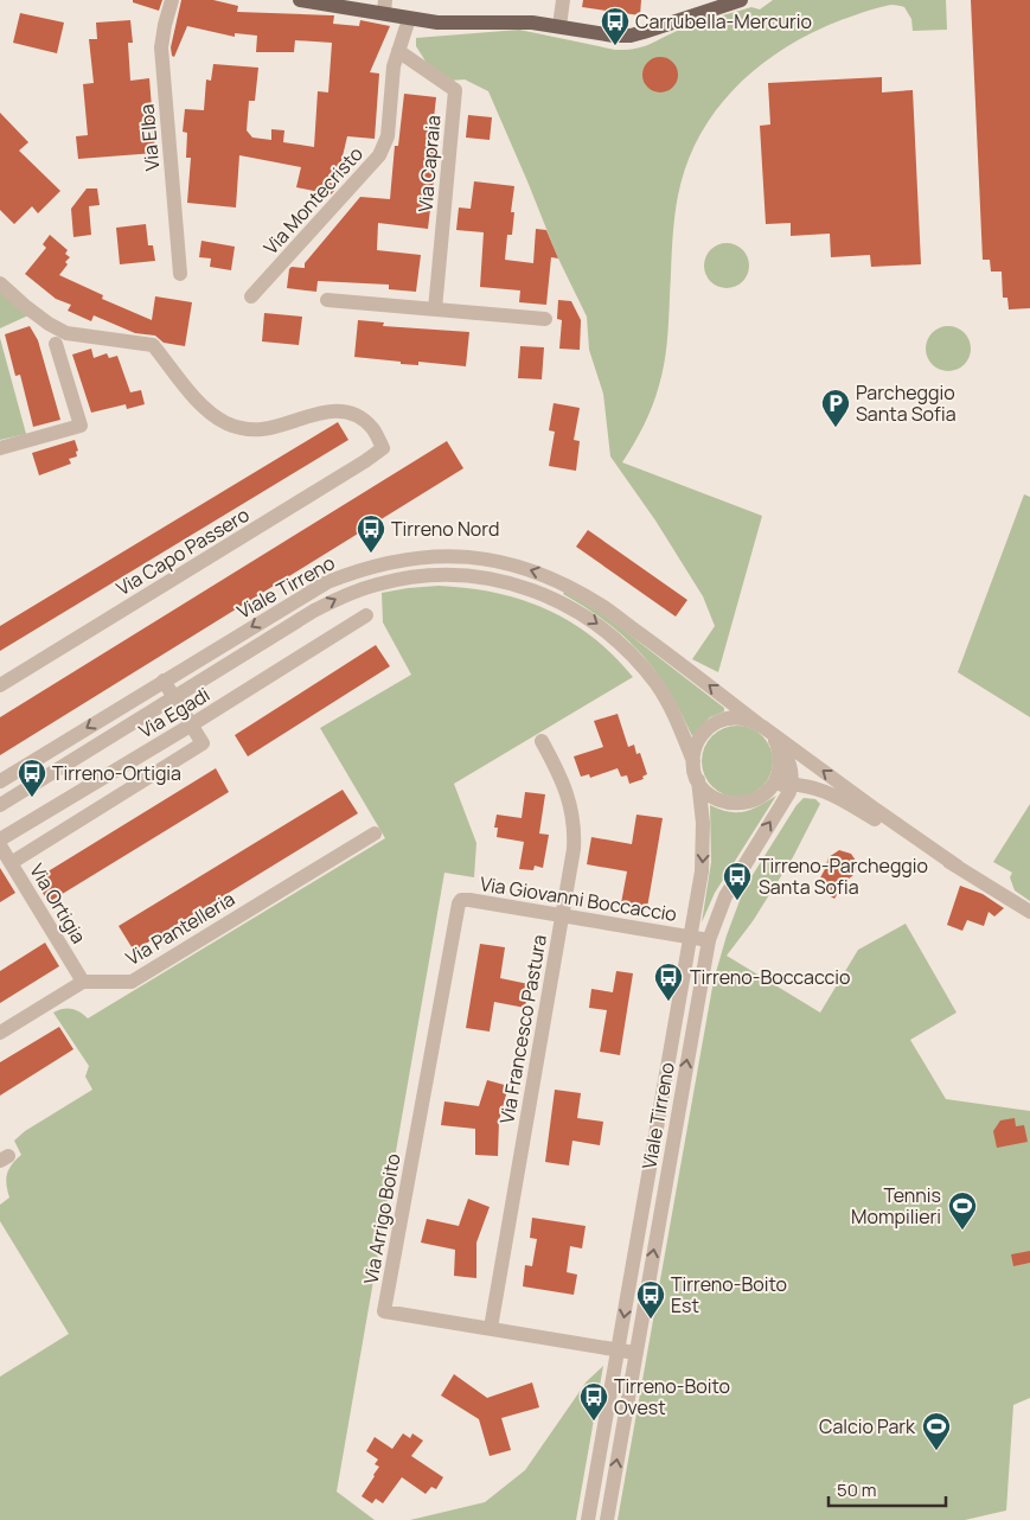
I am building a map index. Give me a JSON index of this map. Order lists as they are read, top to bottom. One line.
{"streets":{"street":["Via Elba","Via Capraia","Via Montecristo","Via Capo Passero","Viale Tirreno","Via Egadi","Via Giovanni Boccaccio","Via Ortigia","Via Pantelleria","Via Francesco Pastura","Via Arrigo Boito"]},"crossings":[["Via Capraia","Via Montecristo"],["Viale Tirreno","Via Giovanni Boccaccio"],["Viale Tirreno","Via Arrigo Boito"],["Via Giovanni Boccaccio","Via Francesco Pastura"],["Via Giovanni Boccaccio","Via Arrigo Boito"],["Via Ortigia","Via Pantelleria"],["Via Francesco Pastura","Via Arrigo Boito"]],"places":{"bus stop":["Carrubella-Mercurio","Tirreno Nord","Tirreno-Ortigia","Tirreno-Parcheggio Santa Sofia","Tirreno-Boccaccio","Tirreno-Boito Est","Tirreno-Boito Ovest"],"parking":["Parcheggio Santa Sofia"],"sports":["Tennis Mompilieri","Calcio Park"]},"scale_bar":"50 m"}
